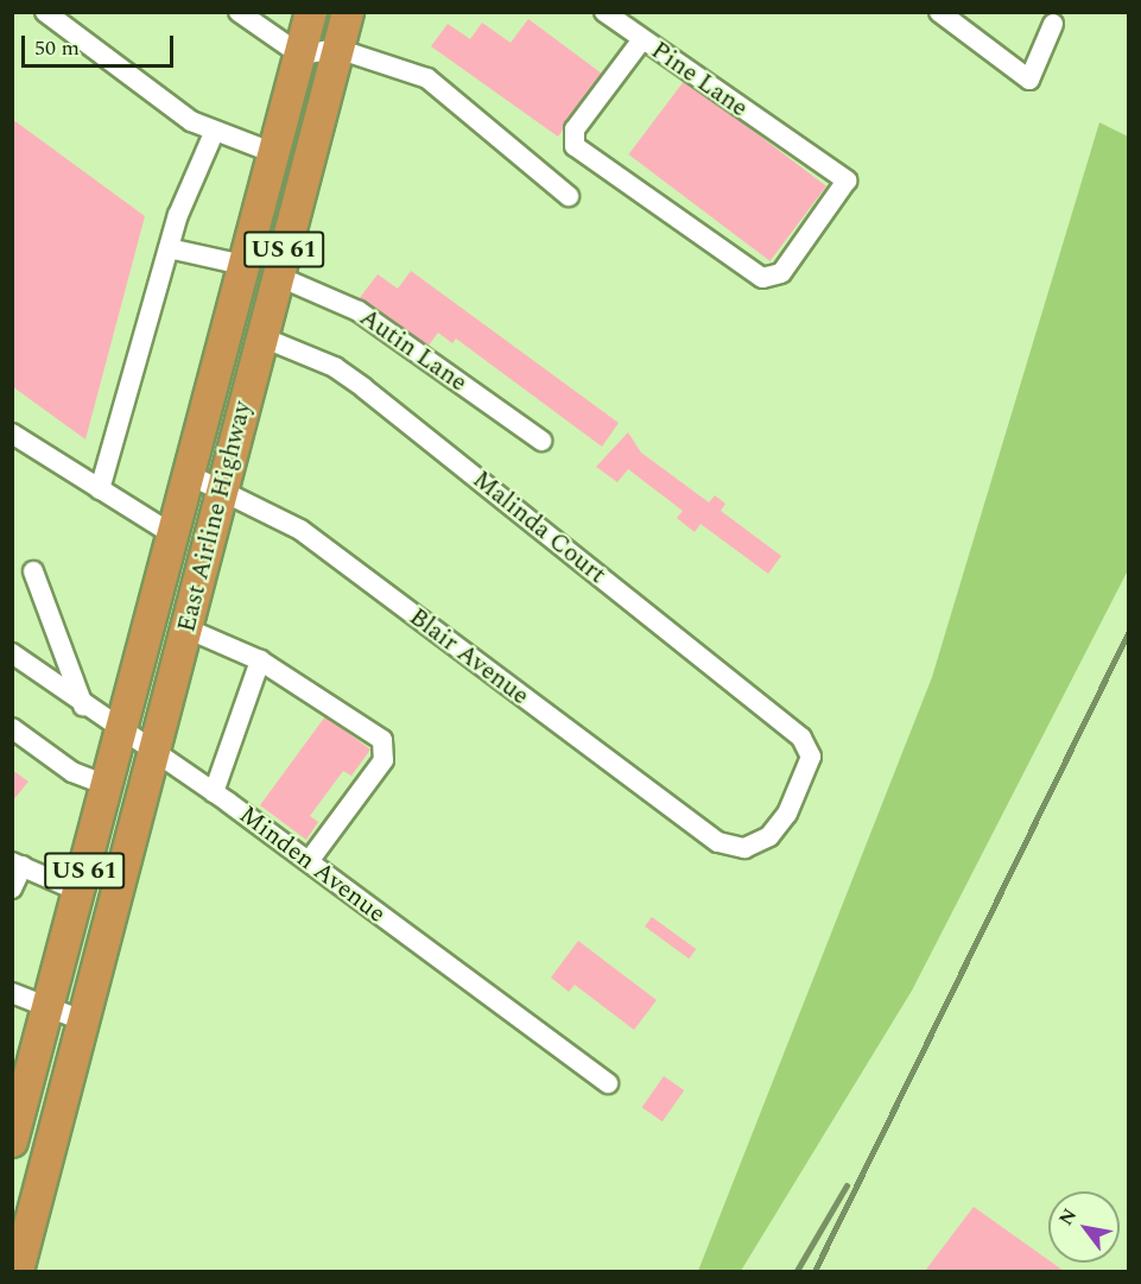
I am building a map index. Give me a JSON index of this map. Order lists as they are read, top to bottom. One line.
{"streets":{"highway":["US 61","East Airline Highway"],"street":["Pine Lane","Autin Lane","Malinda Court","Blair Avenue","Minden Avenue"]},"crossings":[["US 61","East Airline Highway"],["Autin Lane","East Airline Highway"],["East Airline Highway","Malinda Court"],["East Airline Highway","Blair Avenue"],["East Airline Highway","Minden Avenue"],["Malinda Court","Blair Avenue"]],"scale_bar":"50 m","north":"top left"}
